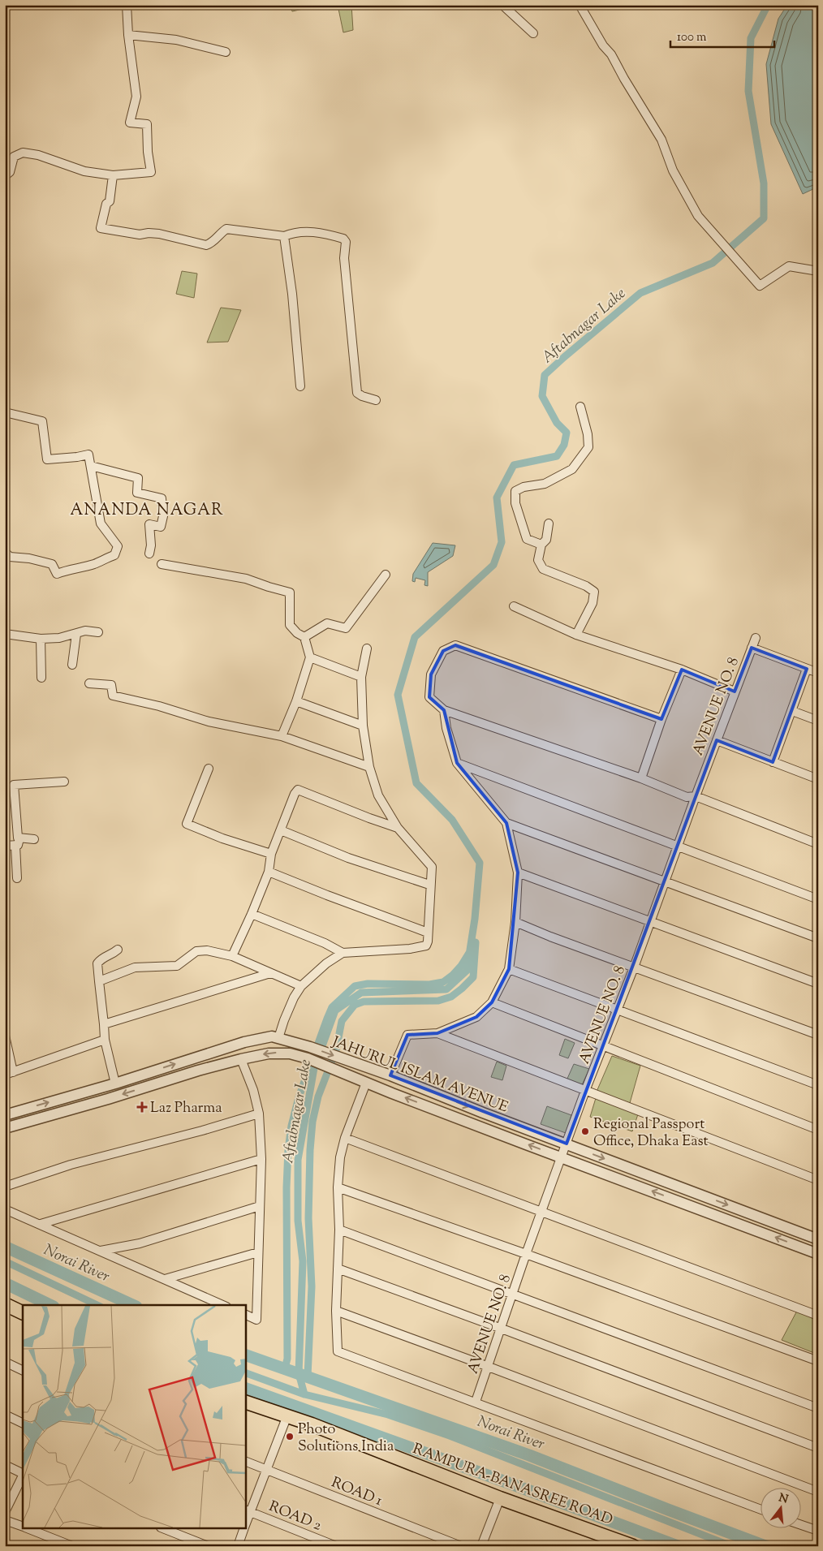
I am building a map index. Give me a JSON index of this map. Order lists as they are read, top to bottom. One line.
{"streets":{"main road":["RAMPURA-BANASREE ROAD"],"street":["AVENUE NO. 8","JAHURUL ISLAM AVENUE","ROAD 1","ROAD 2"]},"crossings":[["AVENUE NO. 8","JAHURUL ISLAM AVENUE"]],"districts":["ANANDA NAGAR"],"water":["Aftabnagar Lake","Norai River"],"places":{"health":["Laz Pharma"],"other":["Regional Passport Office, Dhaka East","Photo Solutions India"]},"scale_bar":"100 m","north":"top"}
